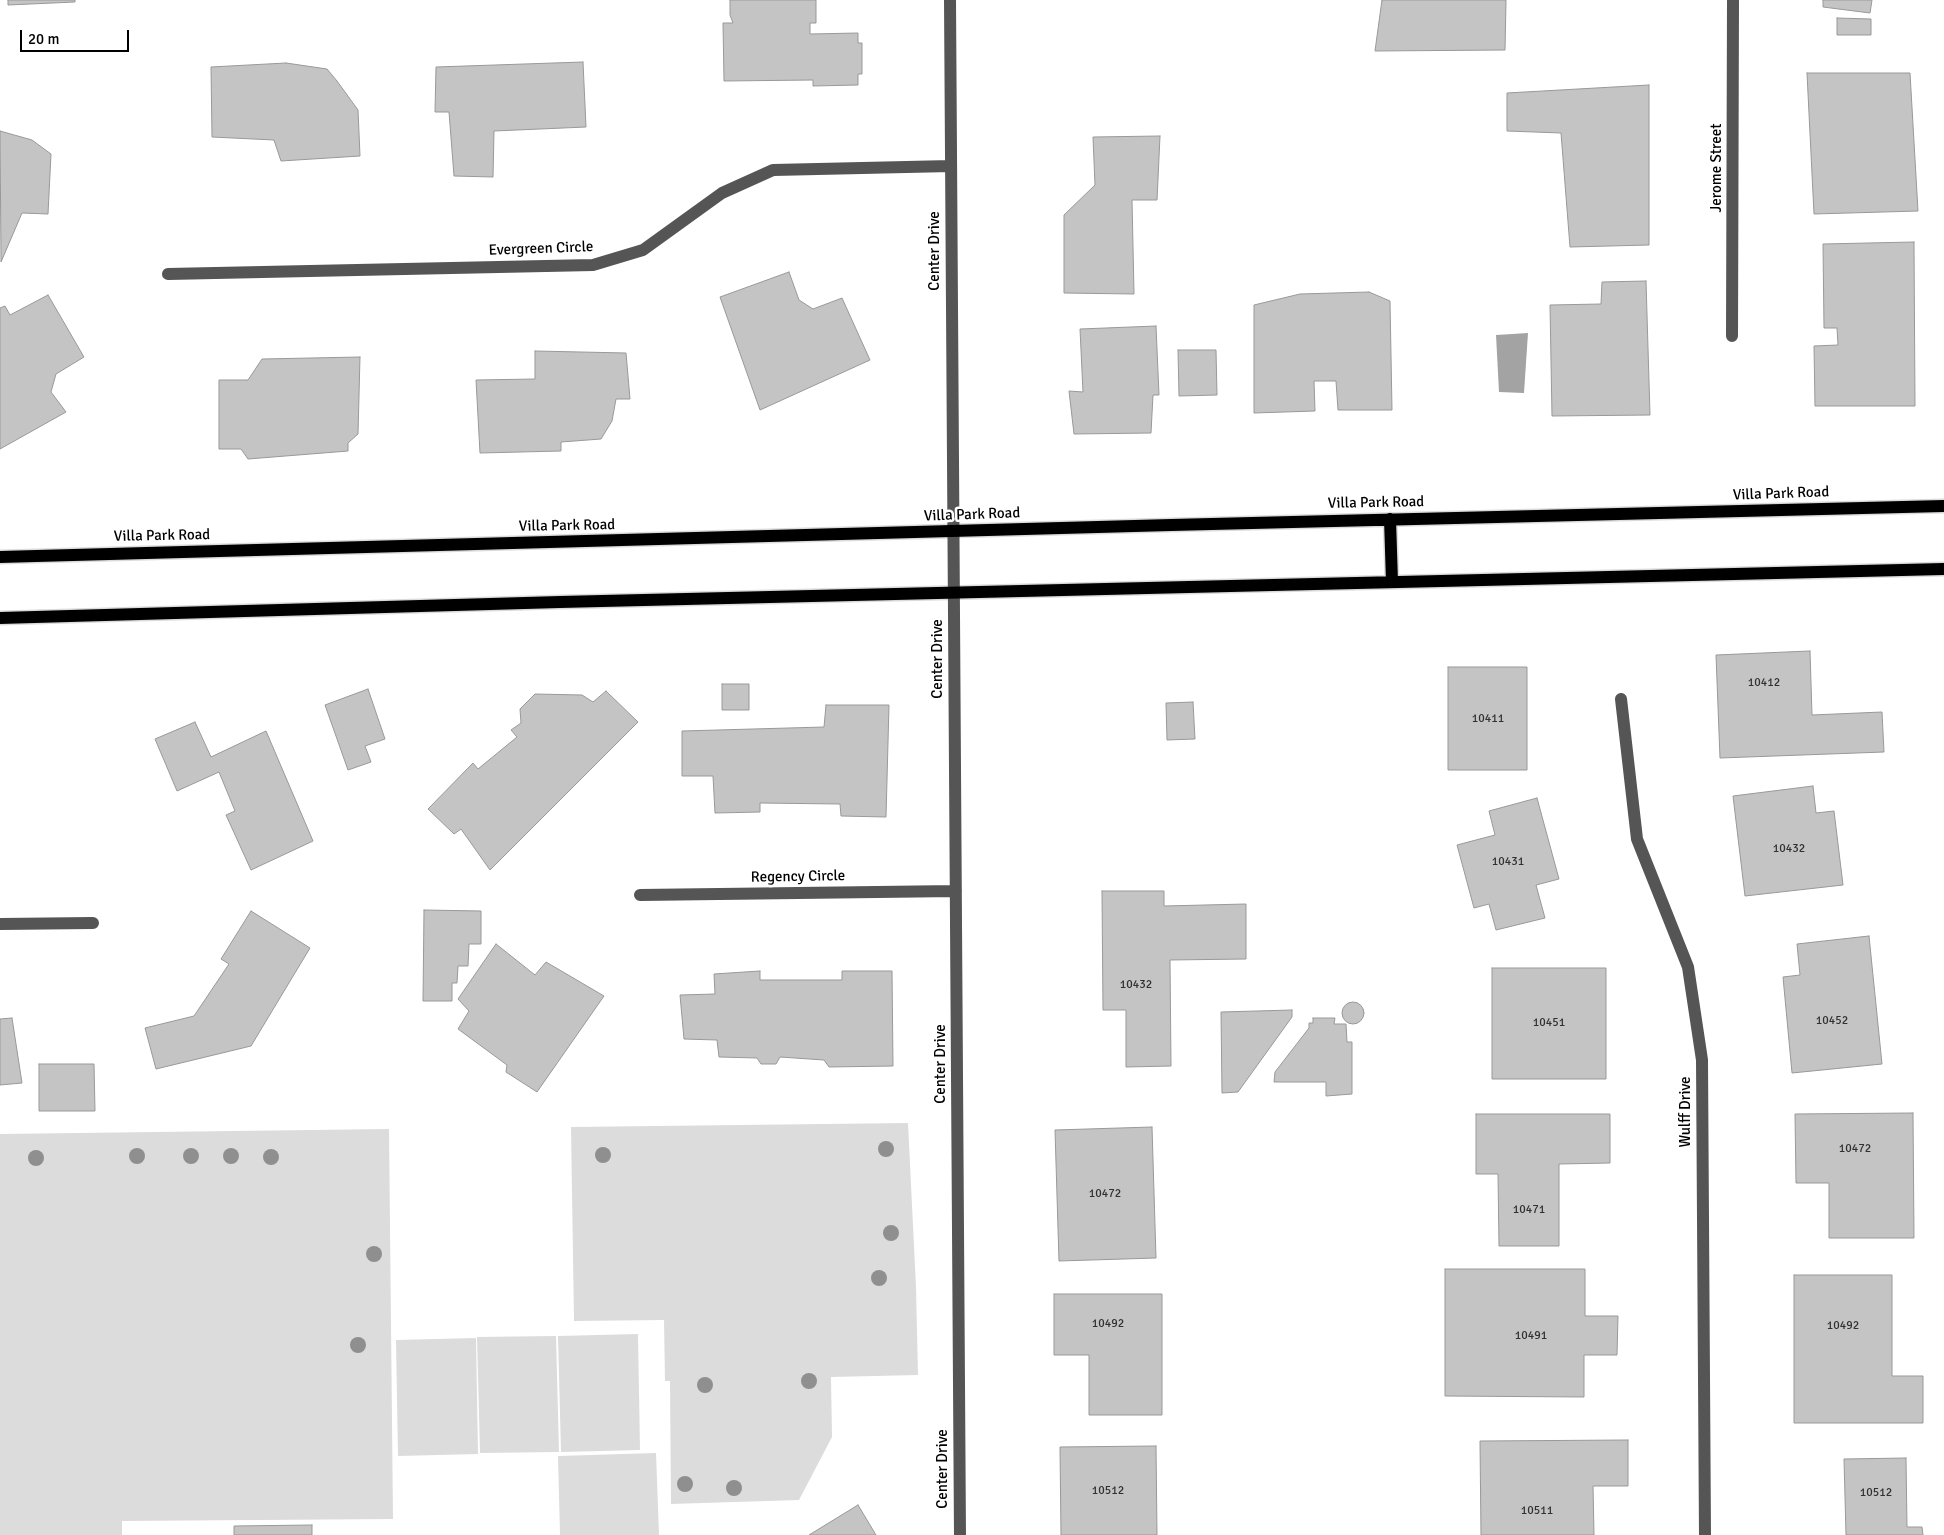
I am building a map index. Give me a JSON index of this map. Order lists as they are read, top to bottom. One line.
{"streets":{"main road":["Villa Park Road"],"street":["Jerome Street","Evergreen Circle","Center Drive","Regency Circle","Wulff Drive"]},"crossings":[["Evergreen Circle","Center Drive"],["Center Drive","Villa Park Road"],["Center Drive","Regency Circle"]],"house_numbers":["10412","10411","10432","10431","10432","10452","10451","10472","10472","10471","10492","10492","10491","10512","10512","10511"],"scale_bar":"20 m"}
